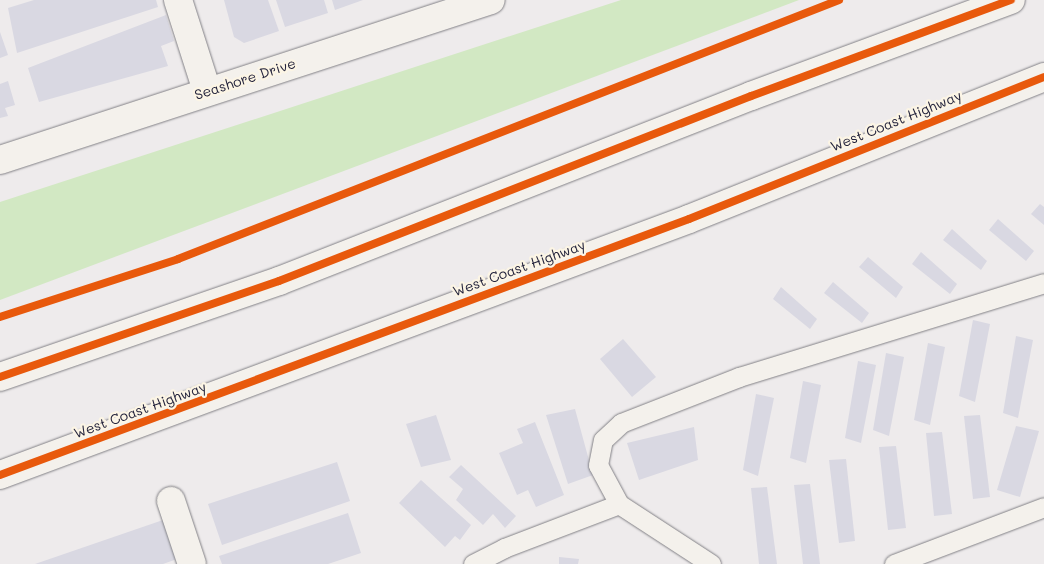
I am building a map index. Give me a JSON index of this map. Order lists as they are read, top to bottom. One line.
{"streets":{"main road":["Seashore Drive","West Coast Highway"]}}
